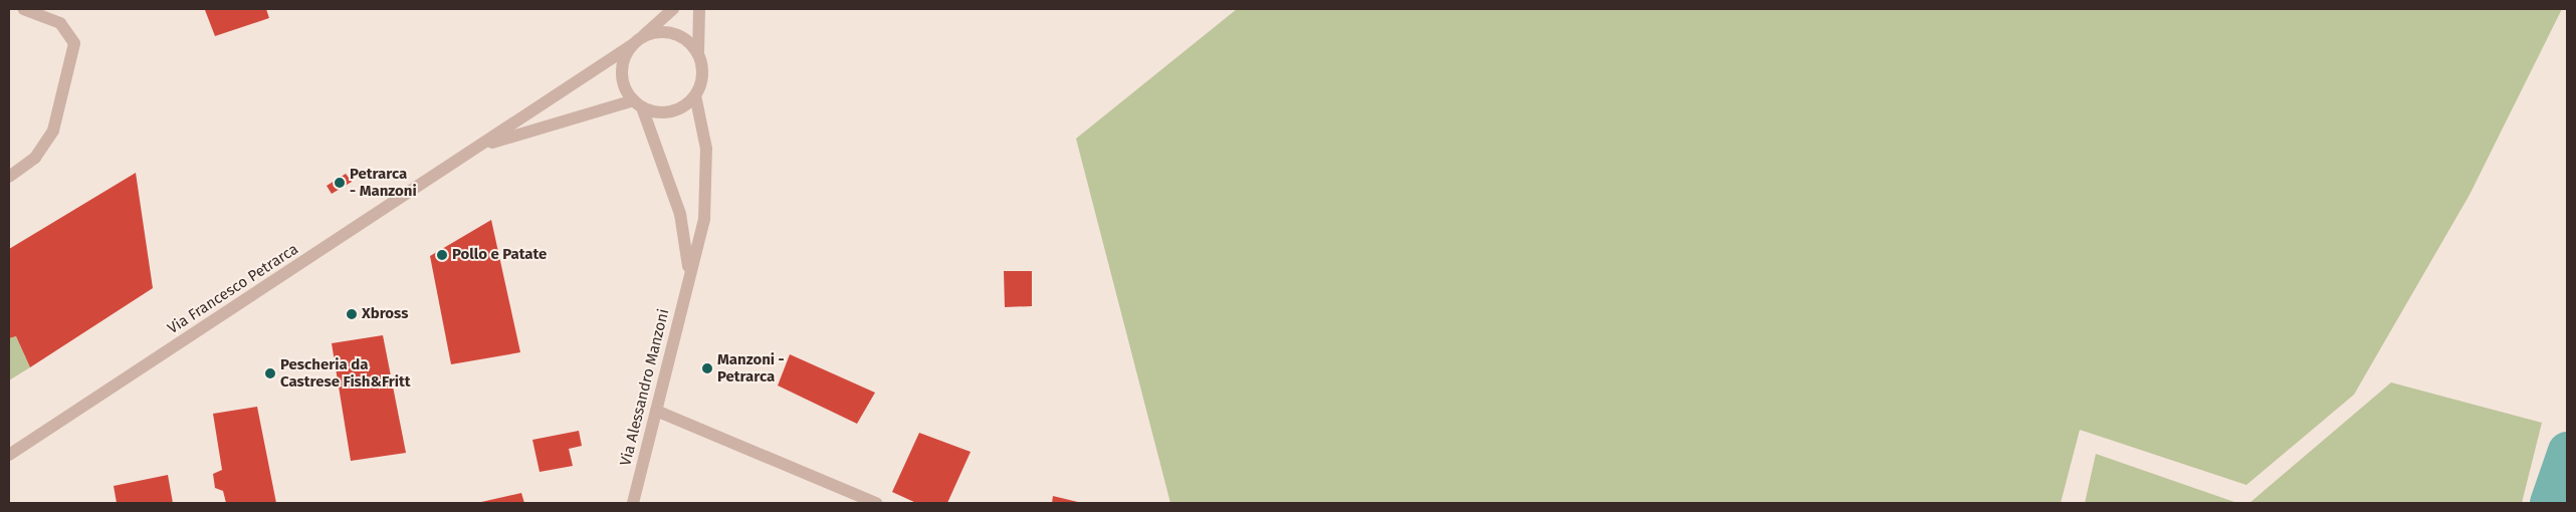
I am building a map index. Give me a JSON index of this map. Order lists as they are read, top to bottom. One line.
{"streets":{"street":["Via Francesco Petrarca","Via Alessandro Manzoni"]},"crossings":[["Via Francesco Petrarca","Via Alessandro Manzoni"]],"places":["Petrarca - Manzoni","Pollo e Patate","Xbross","Manzoni - Petrarca","Pescheria da Castrese Fish&Fritt"]}
